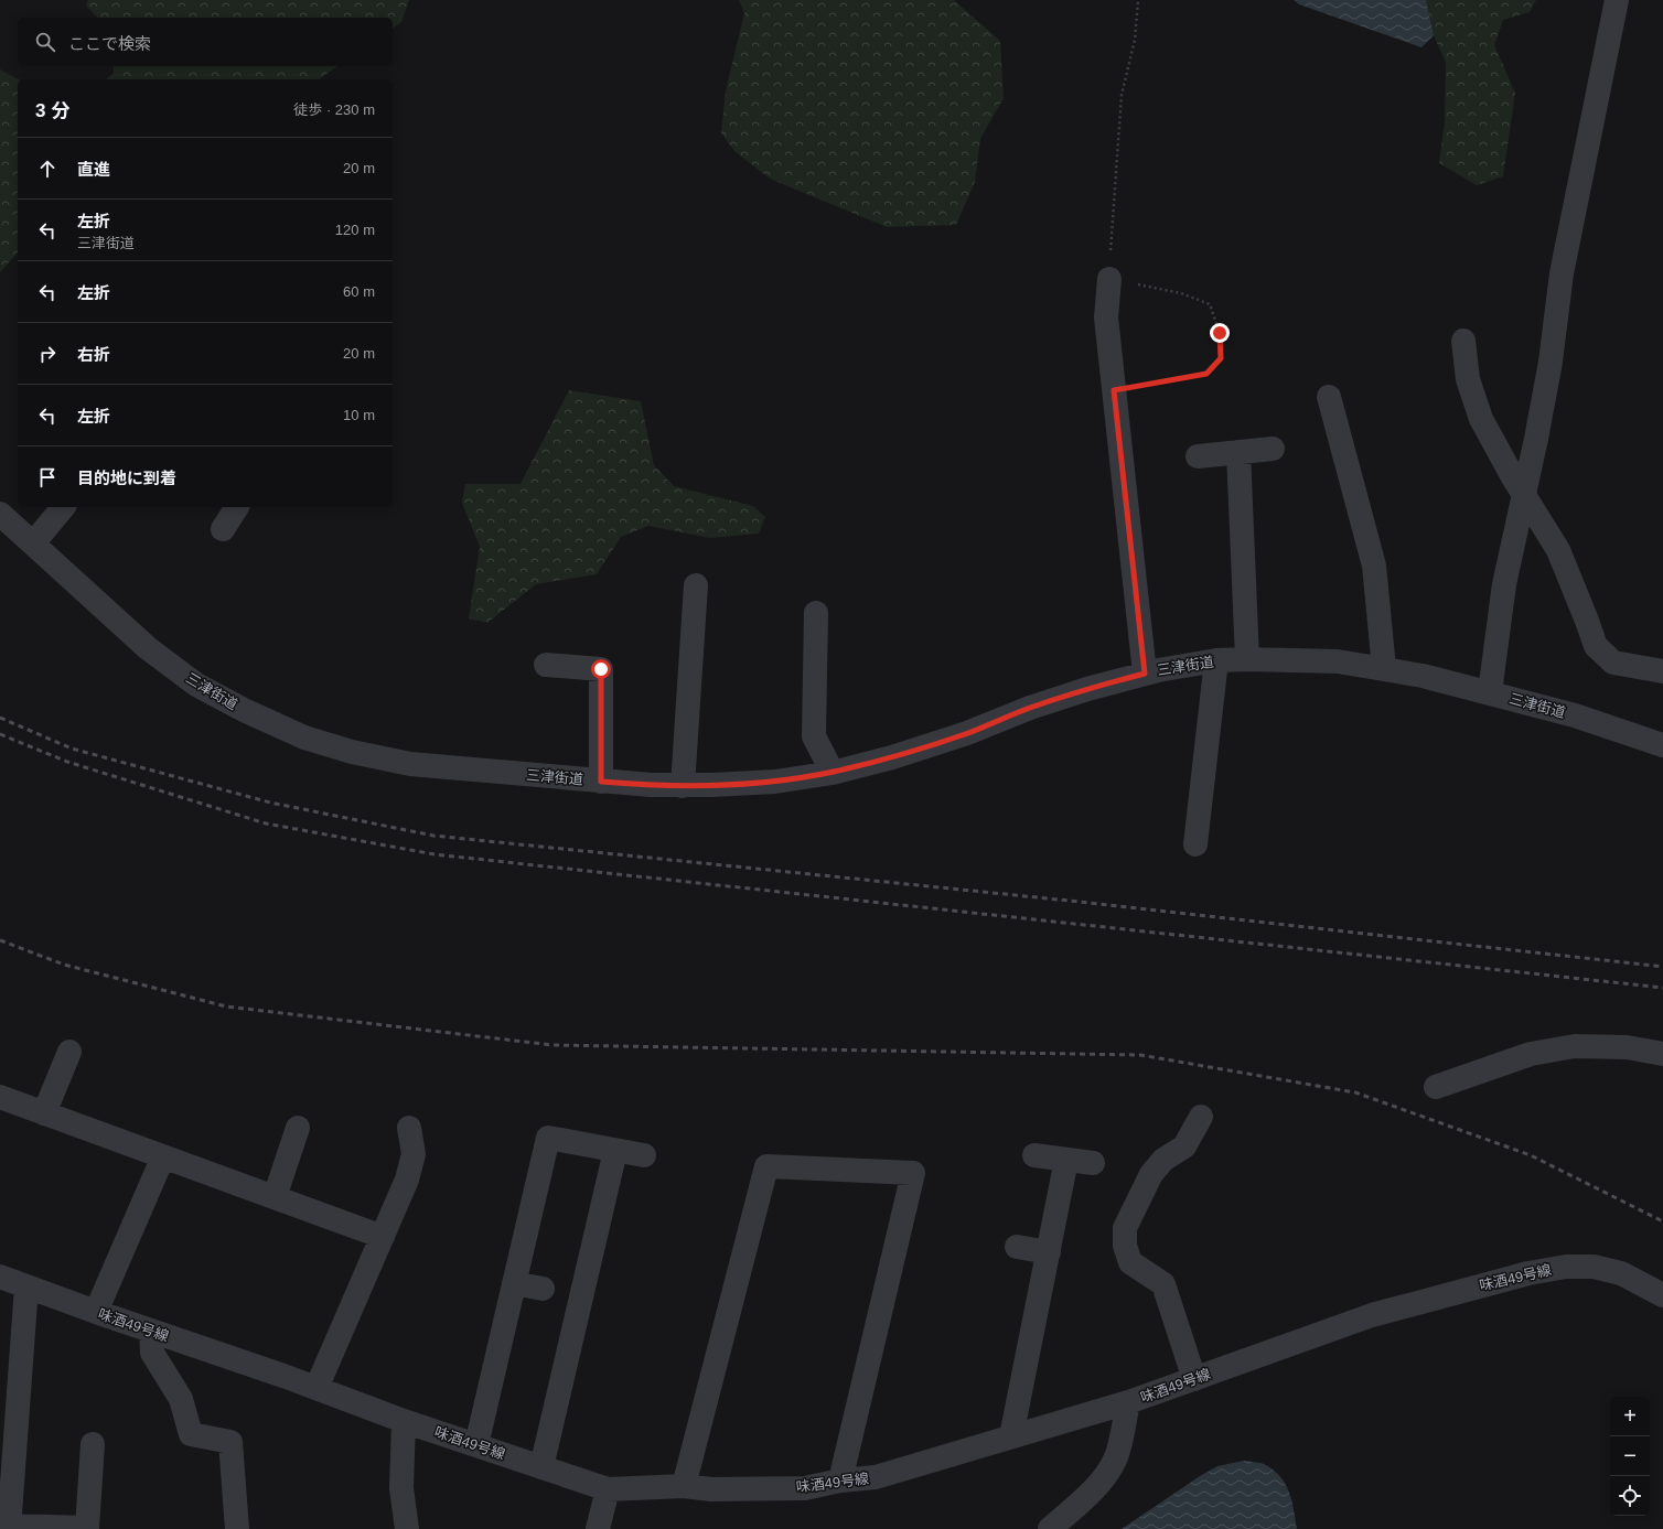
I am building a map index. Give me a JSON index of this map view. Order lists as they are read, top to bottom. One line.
{"streets":{"street":["三津街道","味酒49号線"]},"page":{"search":"ここで検索","heading":["3 分","徒歩 · 230 m"],"list":[["直進","20 m"],["左折","三津街道","120 m"],["左折","60 m"],["右折","20 m"],["左折","10 m"],"目的地に到着"],"map_buttons":["+","−"]}}
